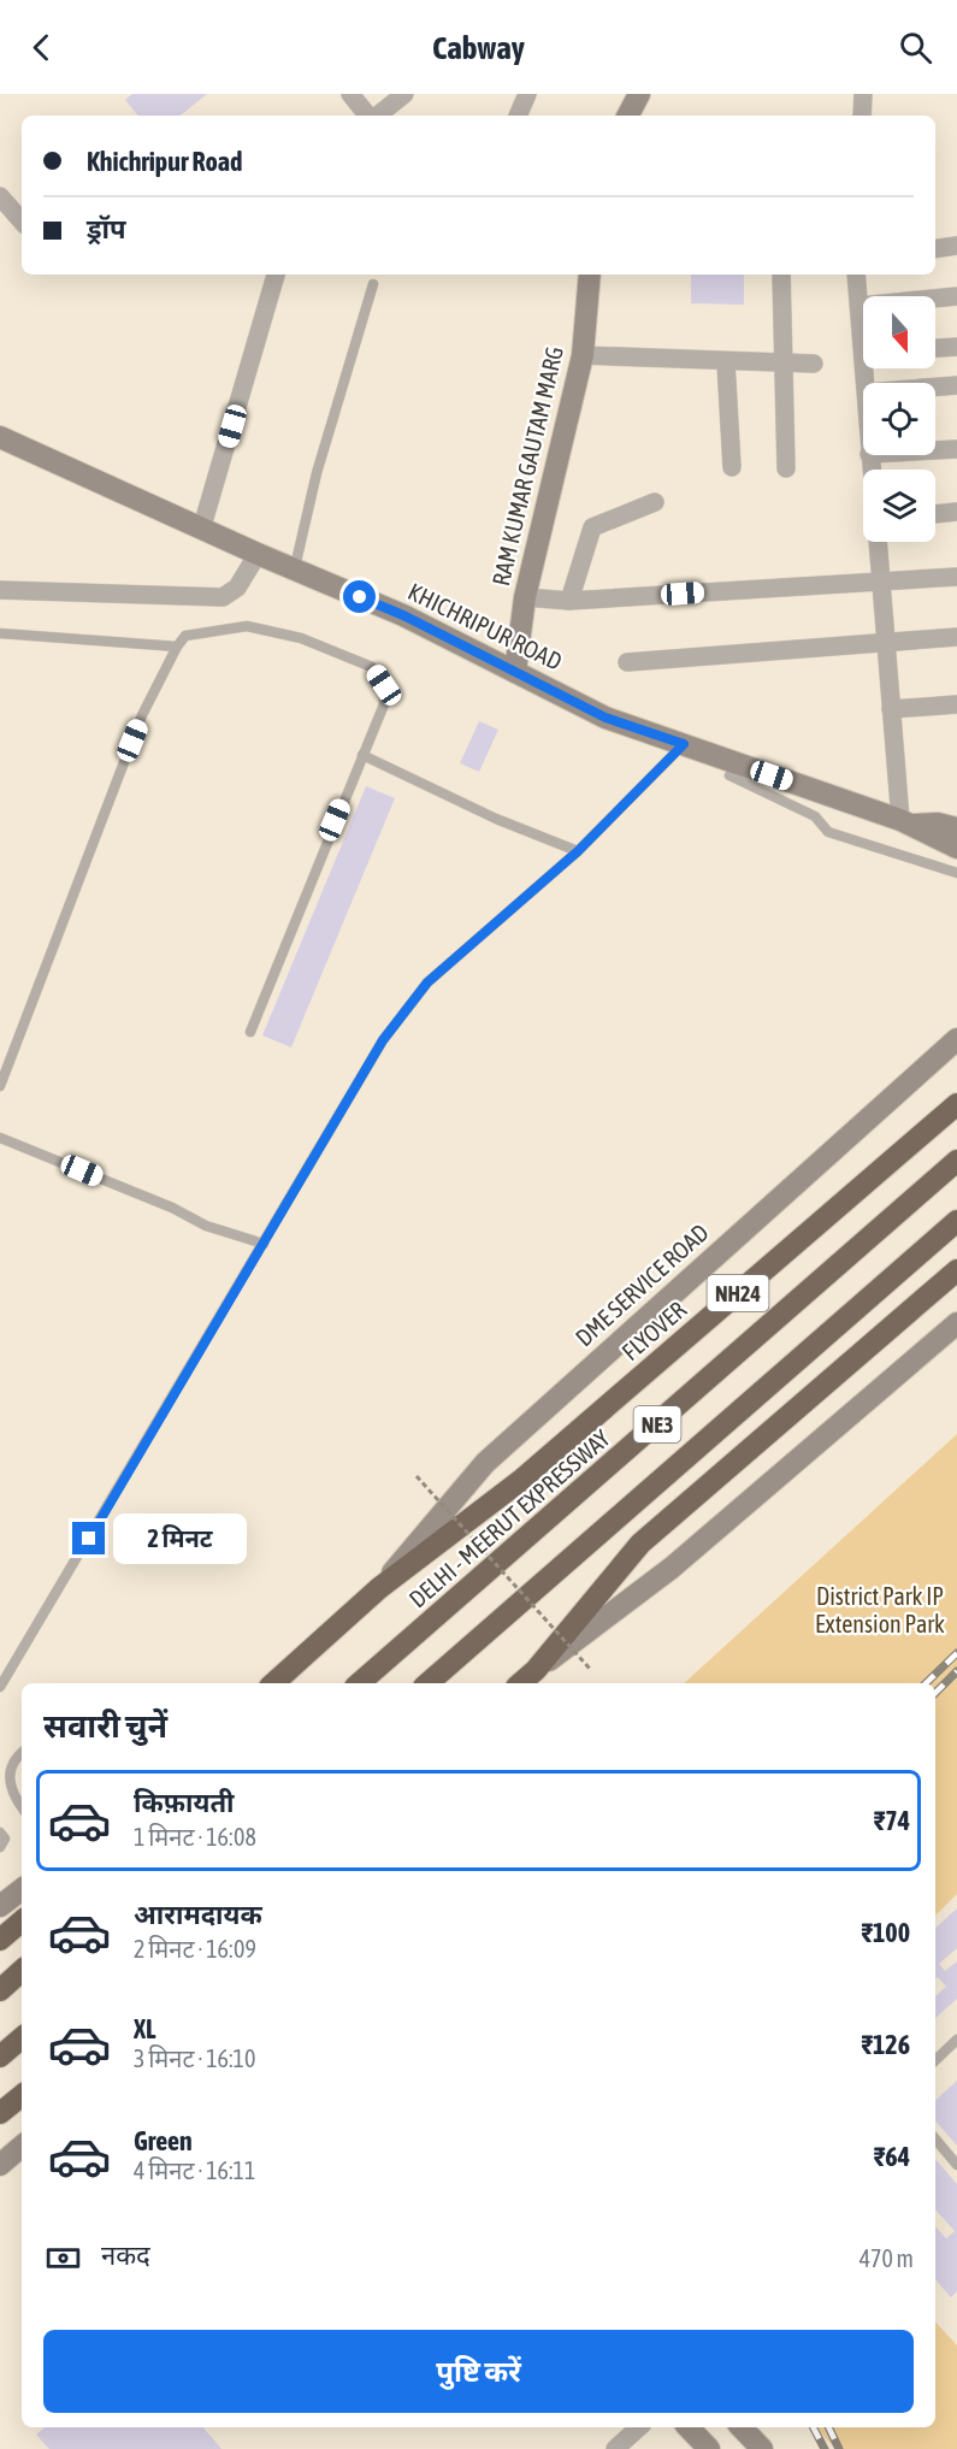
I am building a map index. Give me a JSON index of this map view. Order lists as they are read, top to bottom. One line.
{"streets":{"highway":["NH24","FLYOVER","NE3","DELHI - MEERUT EXPRESSWAY"],"street":["RAM KUMAR GAUTAM MARG","KHICHRIPUR ROAD","DME SERVICE ROAD"]},"crossings":[["RAM KUMAR GAUTAM MARG","KHICHRIPUR ROAD"],["DME SERVICE ROAD","FLYOVER"]],"parks":["District Park IP Extension Park"],"north":"bottom","page":{"header":"Cabway","banner":["Khichripur Road","ड्रॉप"],"bubble":"2 मिनट","heading":"सवारी चुनें","list":[{"name":"किफ़ायती","note":"1 मिनट · 16:08","value":"₹74"},{"name":"आरामदायक","note":"2 मिनट · 16:09","value":"₹100"},{"name":"XL","note":"3 मिनट · 16:10","value":"₹126"},{"name":"Green","note":"4 मिनट · 16:11","value":"₹64"}],"pay":["नकद","470 m"],"buttons":"पुष्टि करें"}}
